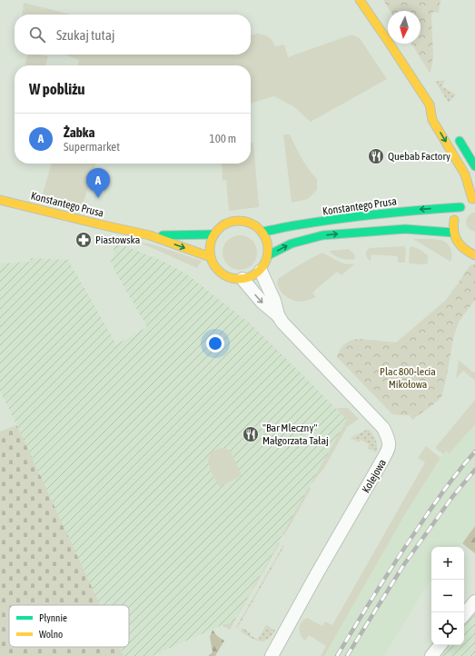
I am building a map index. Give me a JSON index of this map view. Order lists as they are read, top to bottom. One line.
{"streets":{"street":["Konstantego Prusa","Kolejowa"]},"crossings":[["Konstantego Prusa","Kolejowa"]],"parks":["Plac 800-lecia Mikołowa"],"places":{"restaurant":["Quebab Factory","\"Bar Mleczny\" Małgorzata Tałaj"],"pharmacy":["Piastowska"]},"legend":["Płynnie","Wolno"],"north":"bottom","page":{"search":"Szukaj tutaj","heading":"W pobliżu","list":[{"mark":"A","name":"Żabka","note":"Supermarket","value":"100 m"}],"pins":"A","map_buttons":["+","−"]}}
